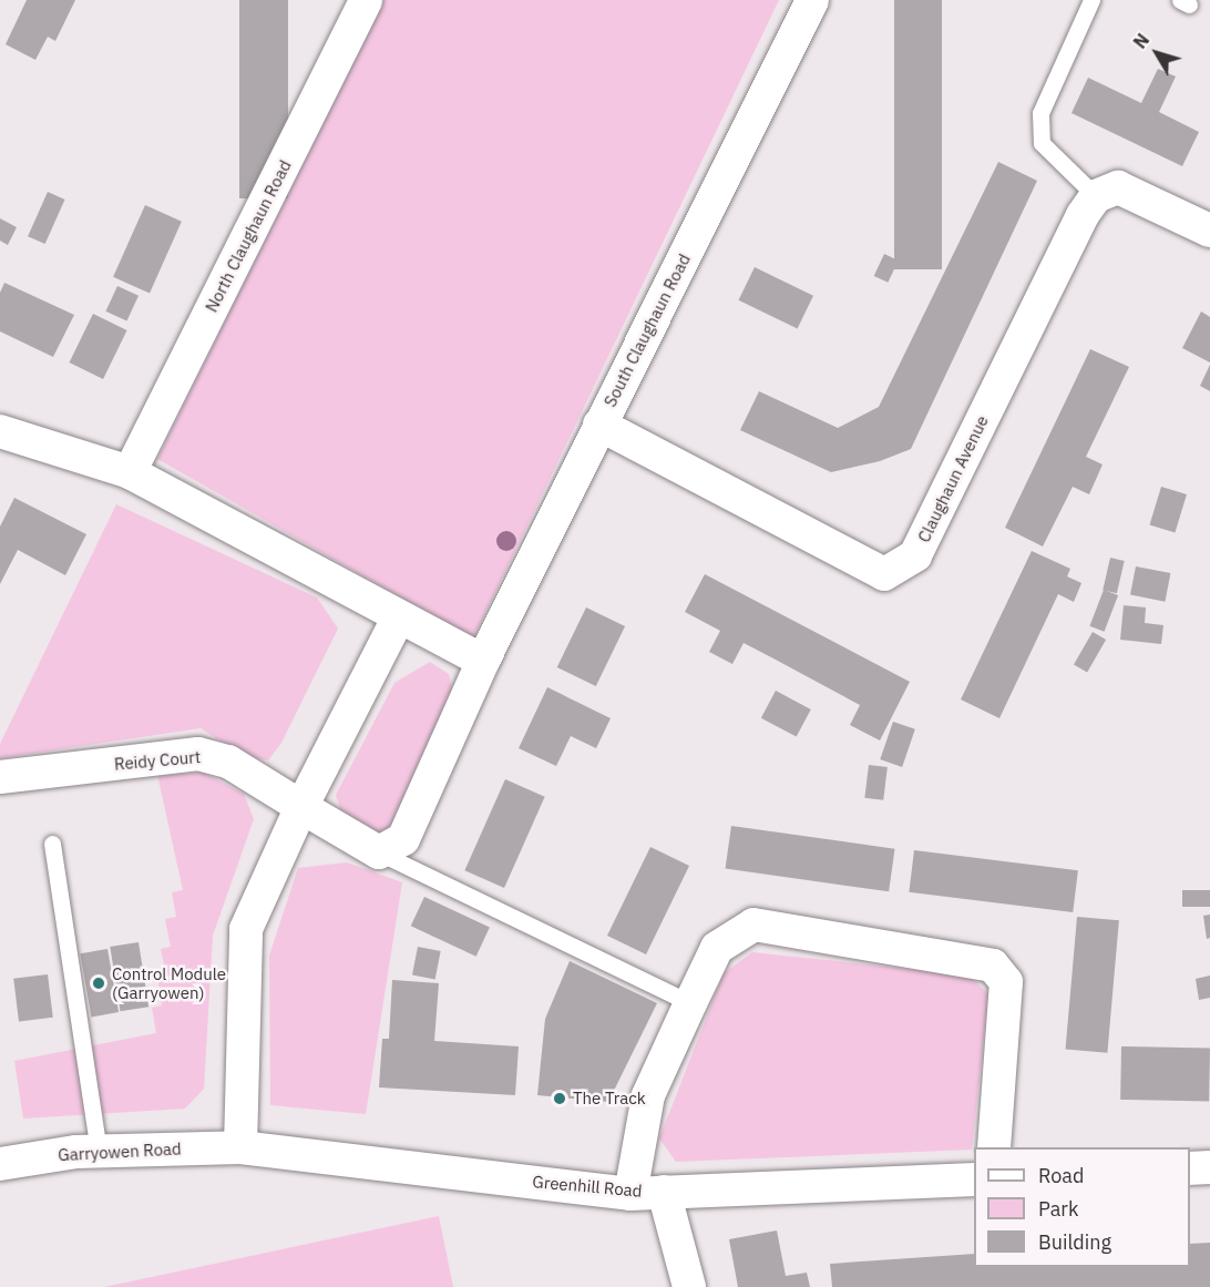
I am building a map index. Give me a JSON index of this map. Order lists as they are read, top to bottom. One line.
{"streets":{"street":["North Claughaun Road","South Claughaun Road","Claughaun Avenue","Reidy Court","Garryowen Road","Greenhill Road"]},"crossings":[["South Claughaun Road","Claughaun Avenue"],["South Claughaun Road","Reidy Court"],["Garryowen Road","Greenhill Road"]],"places":["Control Module (Garryowen)","The Track"],"legend":["Road","Park","Building"],"north":"top left"}
